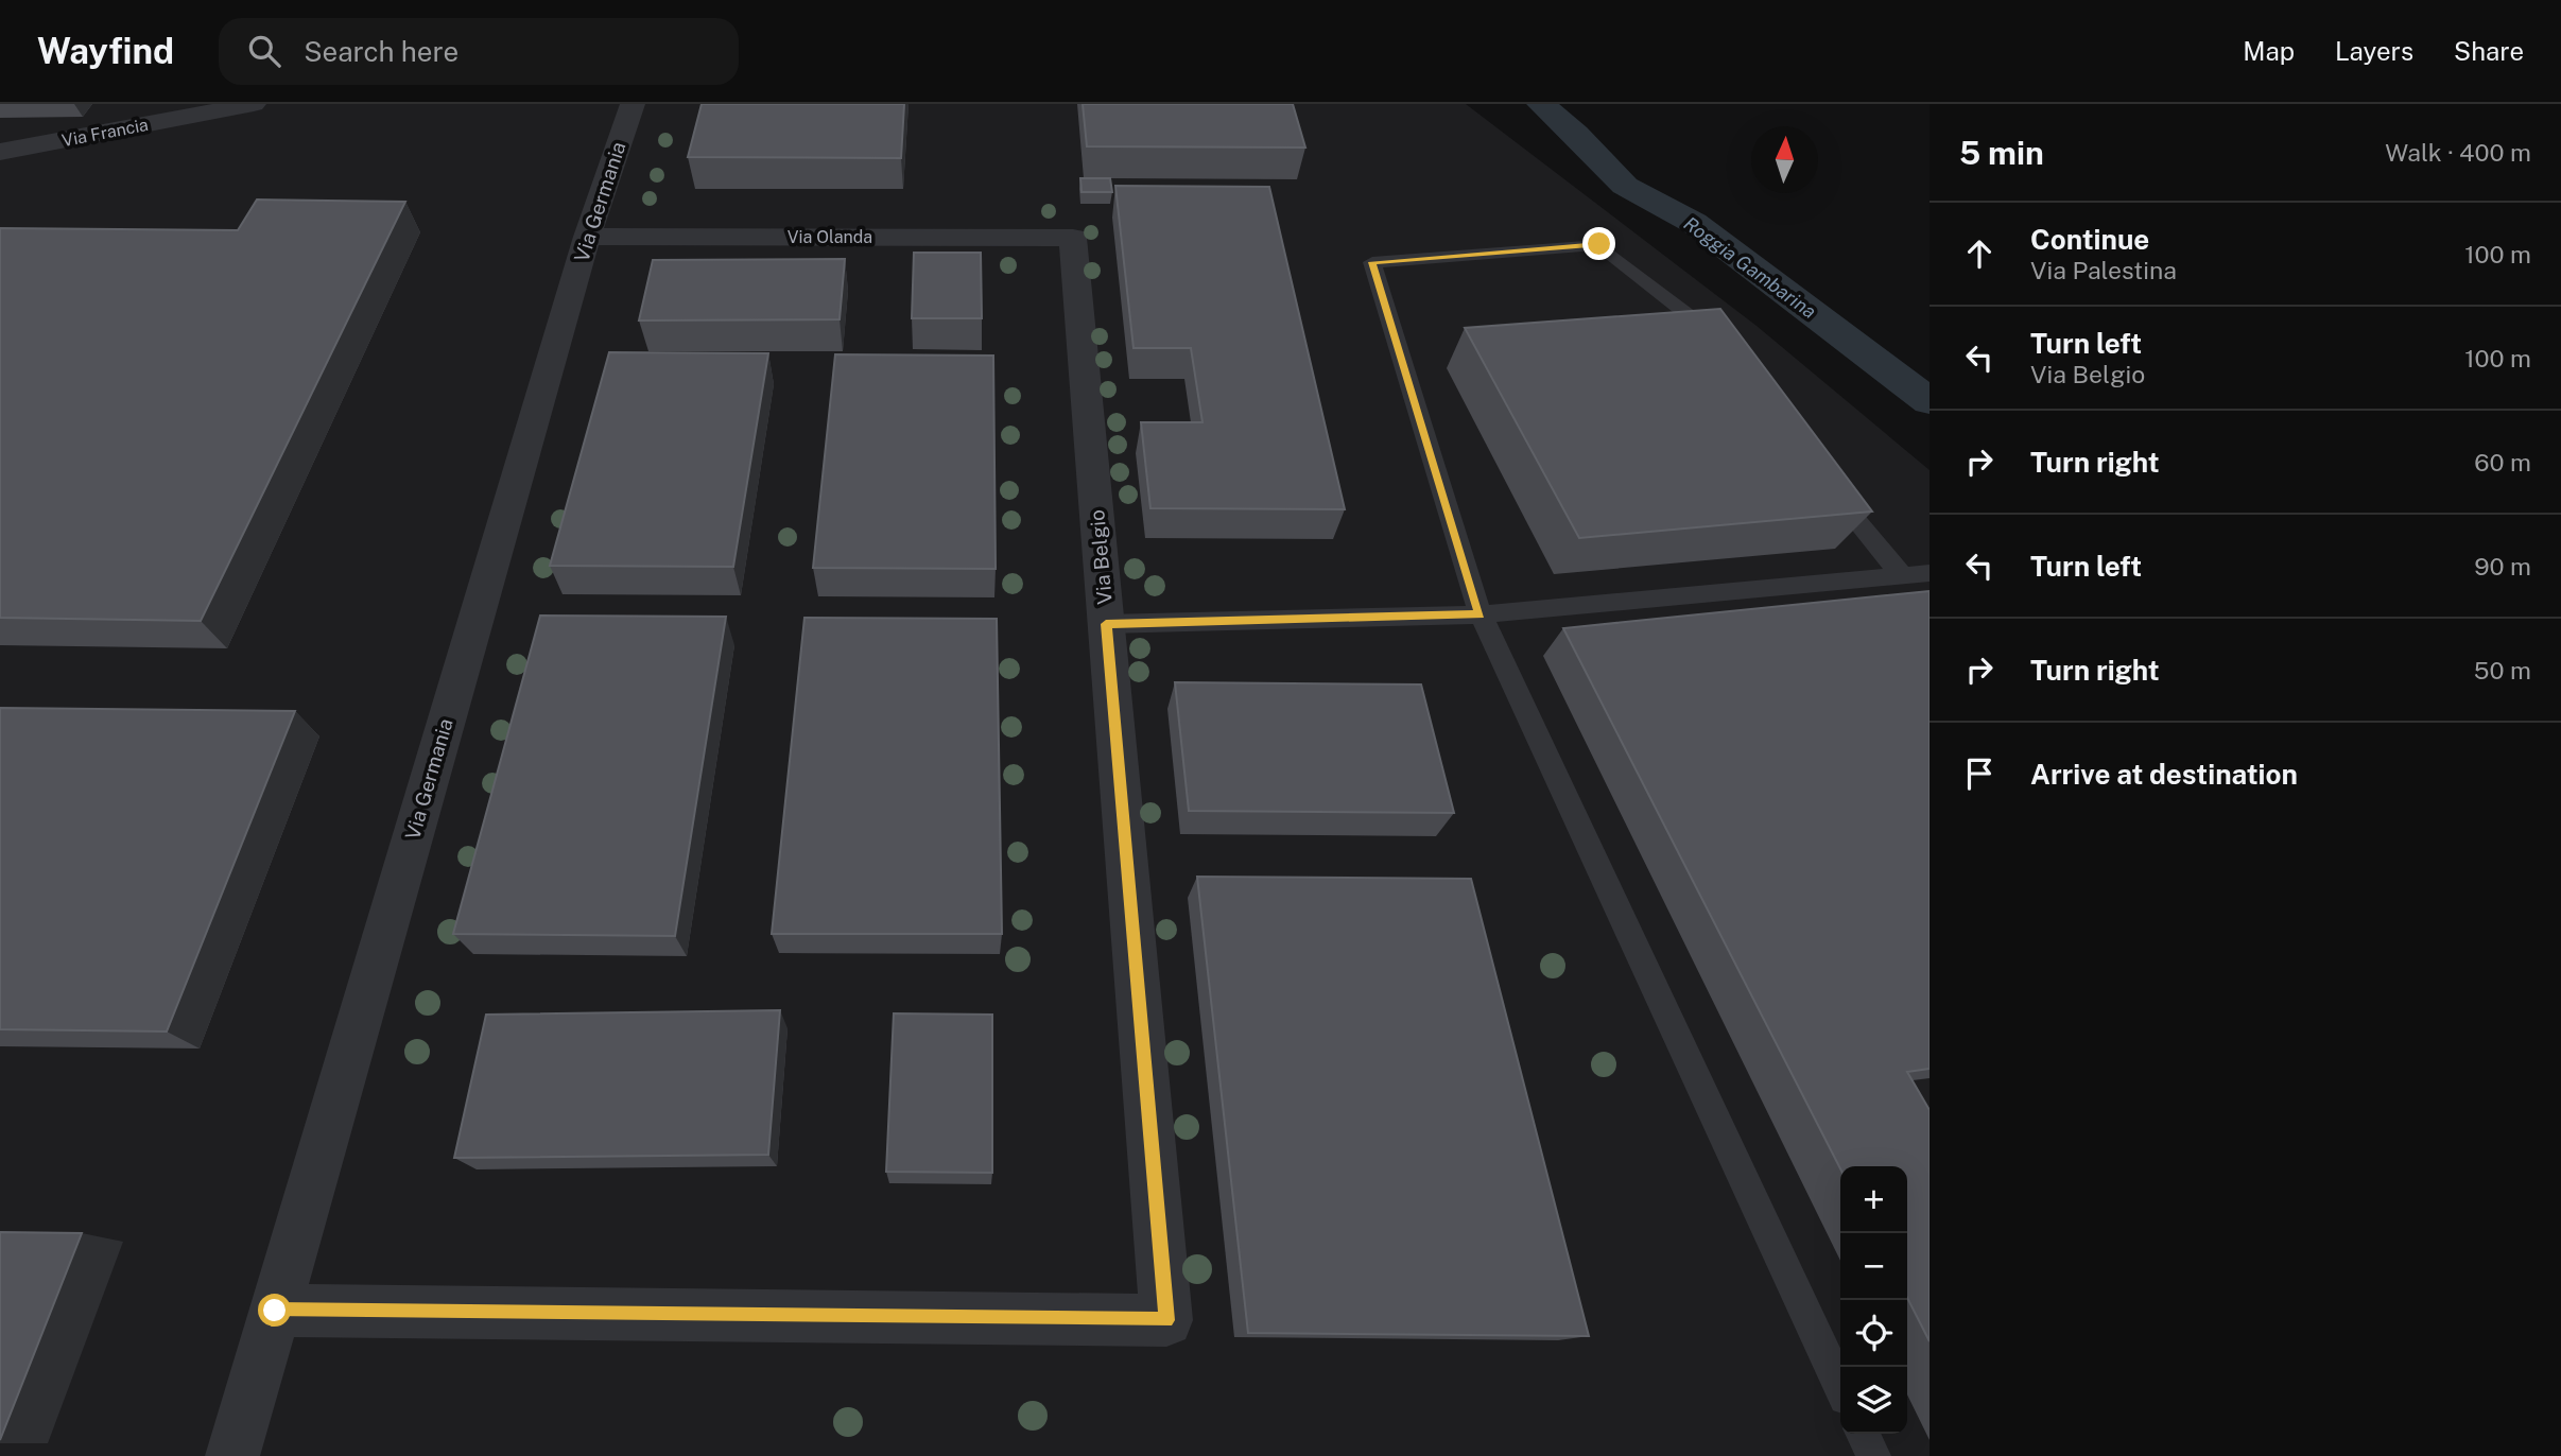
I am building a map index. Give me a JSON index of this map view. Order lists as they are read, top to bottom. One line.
{"streets":{"street":["Via Francia","Via Germania","Via Olanda","Via Belgio"]},"crossings":[["Via Germania","Via Olanda"],["Via Germania","Via Belgio"],["Via Olanda","Via Belgio"]],"water":["Roggia Gambarina"],"north":"top","page":{"header":"Wayfind","search":"Search here","nav":["Map","Layers","Share"],"heading":["5 min","Walk · 400 m"],"list":[["Continue","Via Palestina","100 m"],["Turn left","Via Belgio","100 m"],["Turn right","60 m"],["Turn left","90 m"],["Turn right","50 m"],"Arrive at destination"],"map_buttons":["+","−"]}}
